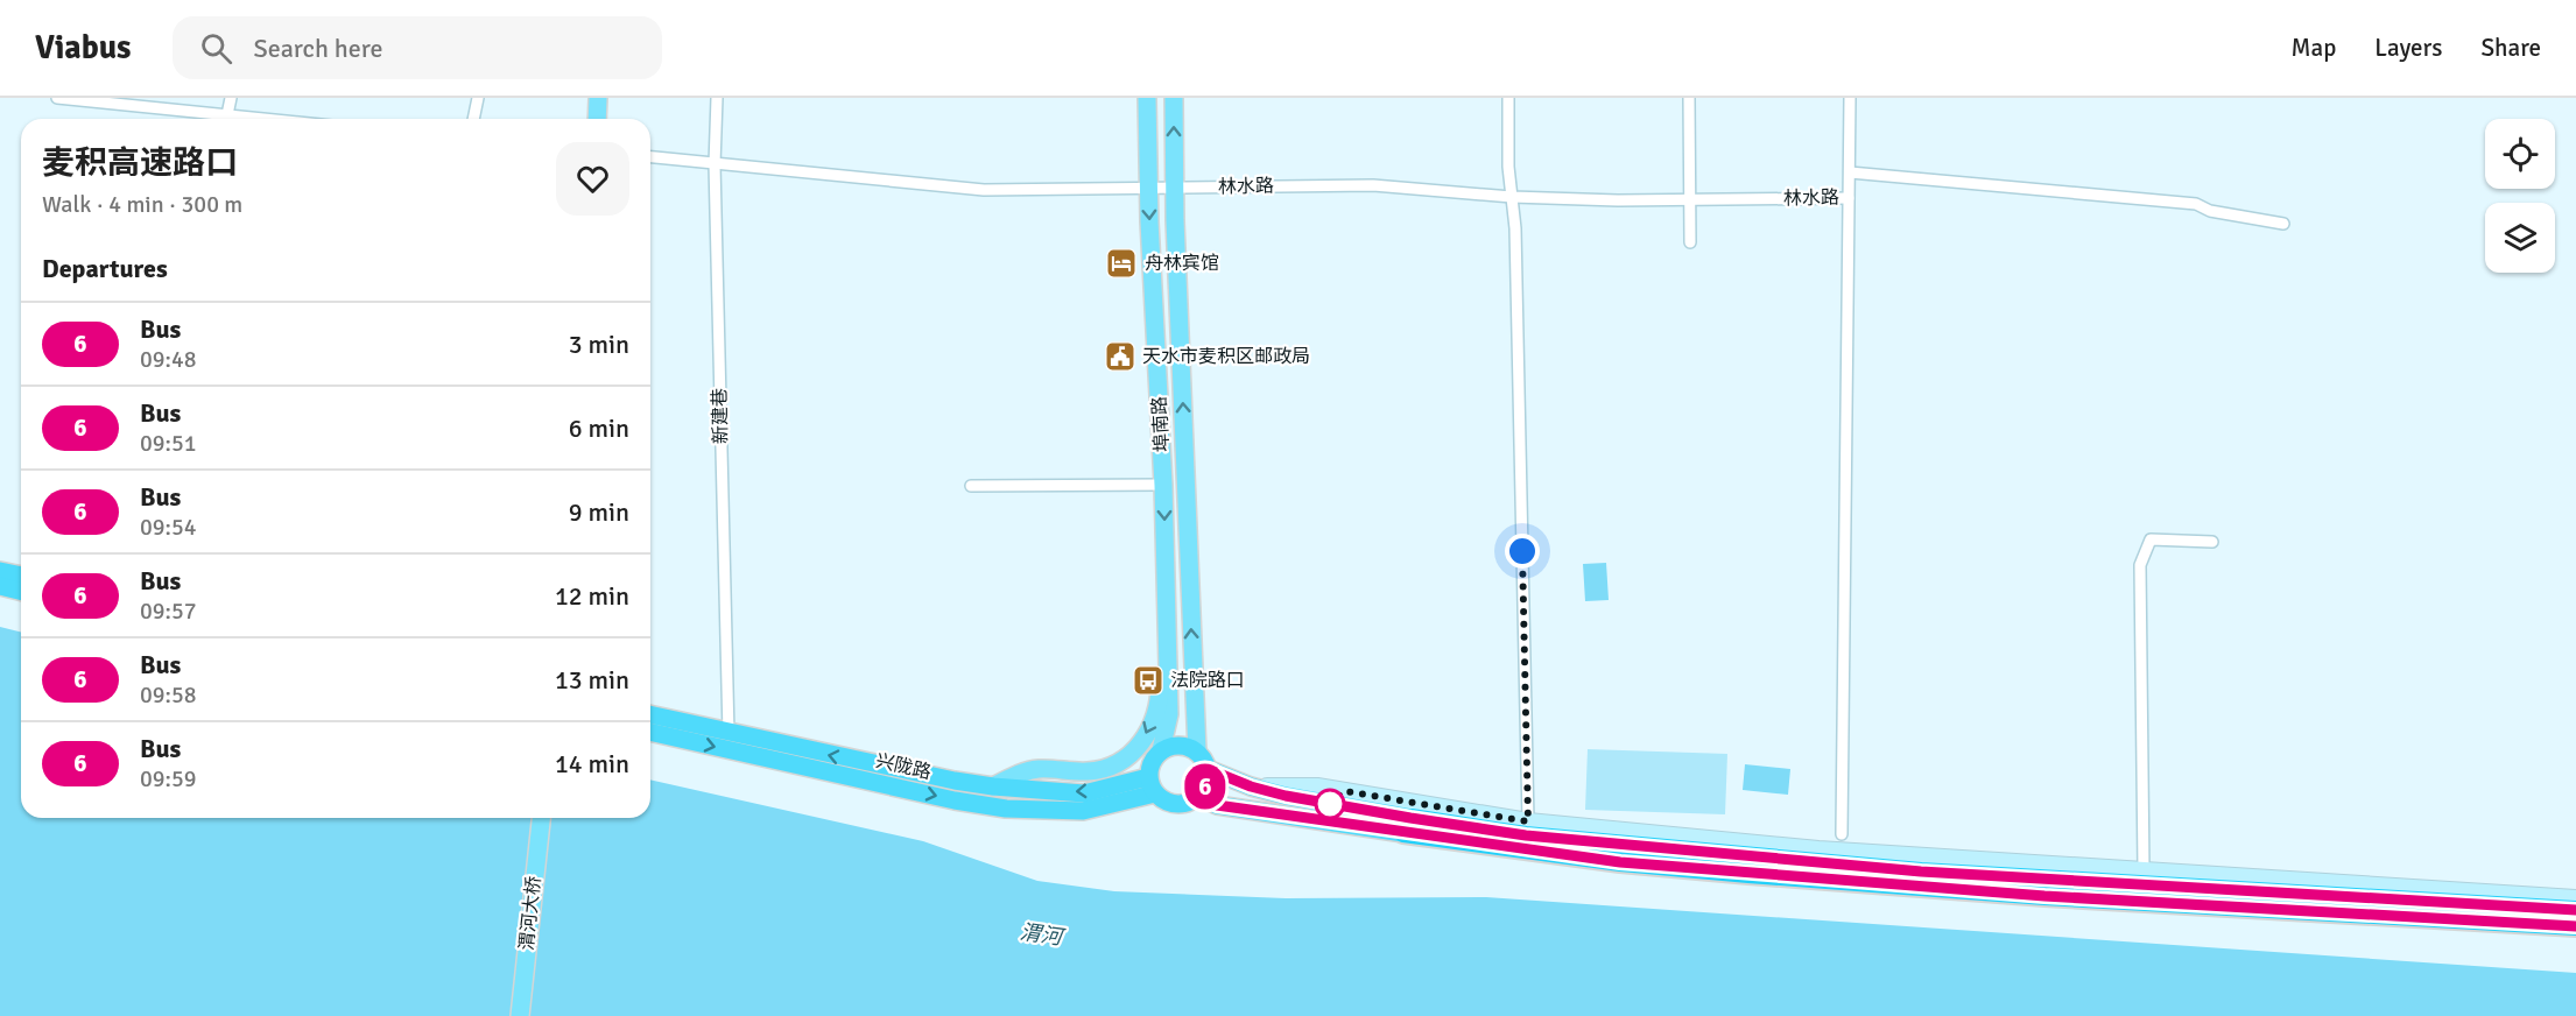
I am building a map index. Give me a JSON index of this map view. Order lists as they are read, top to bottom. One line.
{"streets":{"highway":["兴陇路"],"main road":["埠南路","渭河大桥"],"street":["林水路","新建巷"]},"crossings":[["林水路","新建巷"],["林水路","埠南路"],["新建巷","兴陇路"],["埠南路","兴陇路"]],"water":["渭河"],"places":{"hotel":["舟林宾馆"],"public building":["天水市麦积区邮政局"],"bus stop":["法院路口"]},"lines":["bus line 6"],"page":{"header":"Viabus","search":"Search here","nav":["Map","Layers","Share"],"on_map":"6","heading":[["麦积高速路口","Walk · 4 min · 300 m"],"Departures"],"list":[{"mark":"6","name":"Bus","note":"09:48","value":"3 min"},{"mark":"6","name":"Bus","note":"09:51","value":"6 min"},{"mark":"6","name":"Bus","note":"09:54","value":"9 min"},{"mark":"6","name":"Bus","note":"09:57","value":"12 min"},{"mark":"6","name":"Bus","note":"09:58","value":"13 min"},{"mark":"6","name":"Bus","note":"09:59","value":"14 min"}]}}
